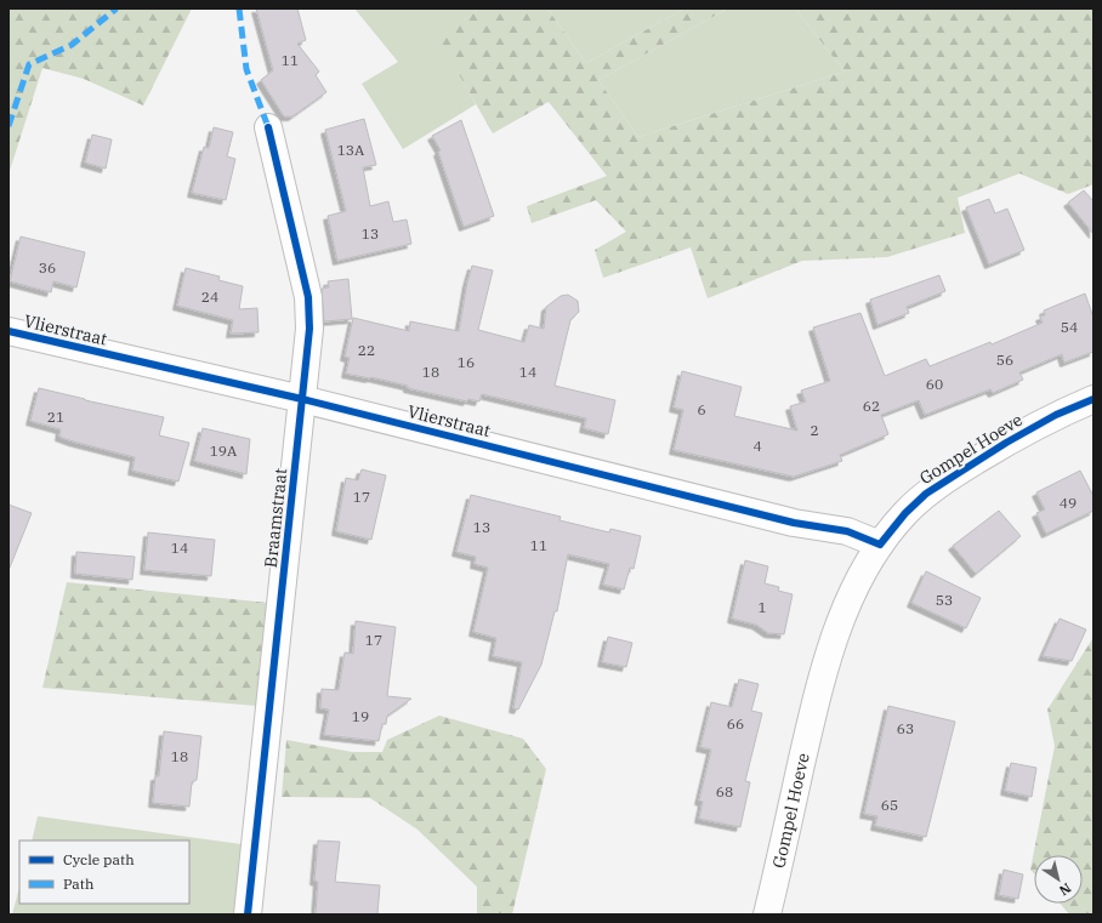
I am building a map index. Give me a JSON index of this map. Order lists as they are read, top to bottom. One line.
{"streets":{"street":["Vlierstraat","Gompel Hoeve","Braamstraat"]},"crossings":[["Vlierstraat","Gompel Hoeve"],["Vlierstraat","Braamstraat"]],"house_numbers":["11","13A","13","36","24","54","22","56","16","18","14","60","62","6","21","2","4","19A","17","49","13","11","14","53","1","17","19","66","63","18","68","65"],"legend":["Cycle path","Path"],"north":"bottom right"}
